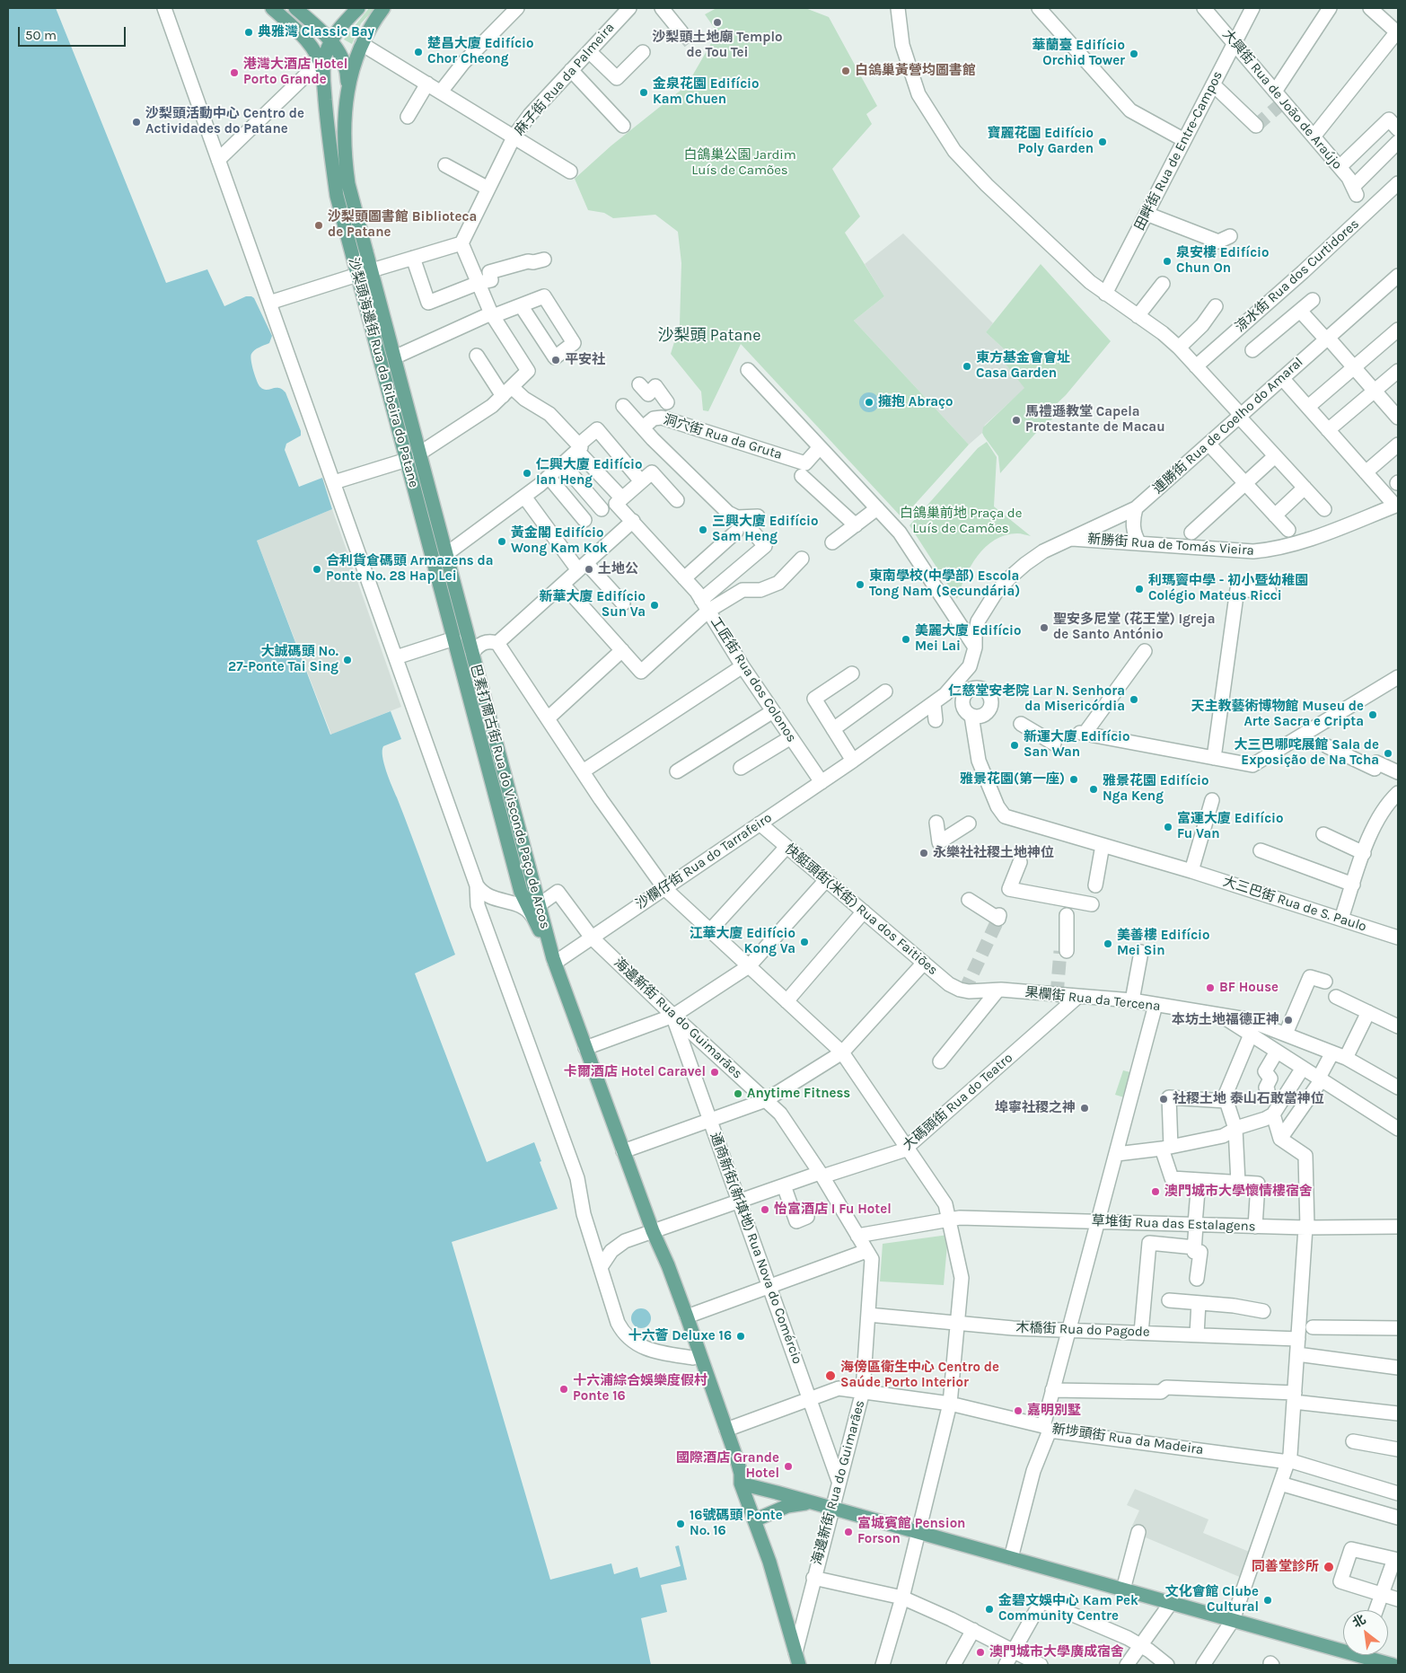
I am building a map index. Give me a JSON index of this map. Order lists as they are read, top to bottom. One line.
{"streets":{"main road":["沙梨頭海邊街 Rua da Ribeira do Patane","巴素打爾古街 Rua do Visconde Paço de Arcos"],"street":["麻子街 Rua da Palmeira","大興街 Rua de João de Araújo","田畔街 Rua de Entre-Campos","涼水街 Rua dos Curtidores","連勝街 Rua de Coelho do Amaral","洞穴街 Rua da Gruta","新勝街 Rua de Tomás Vieira","工匠街 Rua dos Colonos","沙欄仔街 Rua do Tarrafeiro","大三巴街 Rua de S. Paulo","快艇頭街(米街) Rua dos Faitiões","果欄街 Rua da Tercena","海邊新街 Rua do Guimarães","大碼頭街 Rua do Teatro","草堆街 Rua das Estalagens","通商新街(新填地) Rua Nova do Comércio","木橋街 Rua do Pagode","新埗頭街 Rua da Madeira"]},"crossings":[["大興街 Rua de João de Araújo","田畔街 Rua de Entre-Campos"],["沙梨頭海邊街 Rua da Ribeira do Patane","巴素打爾古街 Rua do Visconde Paço de Arcos"],["連勝街 Rua de Coelho do Amaral","新勝街 Rua de Tomás Vieira"],["連勝街 Rua de Coelho do Amaral","沙欄仔街 Rua do Tarrafeiro"],["工匠街 Rua dos Colonos","沙欄仔街 Rua do Tarrafeiro"],["巴素打爾古街 Rua do Visconde Paço de Arcos","沙欄仔街 Rua do Tarrafeiro"],["巴素打爾古街 Rua do Visconde Paço de Arcos","海邊新街 Rua do Guimarães"],["巴素打爾古街 Rua do Visconde Paço de Arcos","大碼頭街 Rua do Teatro"],["巴素打爾古街 Rua do Visconde Paço de Arcos","新埗頭街 Rua da Madeira"],["沙欄仔街 Rua do Tarrafeiro","快艇頭街(米街) Rua dos Faitiões"],["沙欄仔街 Rua do Tarrafeiro","海邊新街 Rua do Guimarães"],["快艇頭街(米街) Rua dos Faitiões","果欄街 Rua da Tercena"],["果欄街 Rua da Tercena","大碼頭街 Rua do Teatro"],["海邊新街 Rua do Guimarães","大碼頭街 Rua do Teatro"],["海邊新街 Rua do Guimarães","草堆街 Rua das Estalagens"],["海邊新街 Rua do Guimarães","通商新街(新填地) Rua Nova do Comércio"],["海邊新街 Rua do Guimarães","木橋街 Rua do Pagode"],["海邊新街 Rua do Guimarães","新埗頭街 Rua da Madeira"],["大碼頭街 Rua do Teatro","通商新街(新填地) Rua Nova do Comércio"],["通商新街(新填地) Rua Nova do Comércio","新埗頭街 Rua da Madeira"]],"districts":["沙梨頭 Patane"],"parks":["白鴿巢公園 Jardim Luís de Camões","白鴿巢前地 Praça de Luís de Camões"],"places":["沙梨頭土地廟 Templo de Tou Tei","典雅灣 Classic Bay","楚昌大廈 Edifício Chor Cheong","華蘭臺 Edifício Orchid Tower","白鴿巢黃營均圖書館","港灣大酒店 Hotel Porto Grande","金泉花園 Edifício Kam Chuen","沙梨頭活動中心 Centro de Actividades do Patane","寶麗花園 Edifício Poly Garden","沙梨頭圖書館 Biblioteca de Patane","泉安樓 Edifício Chun On","平安社","東方基金會會址 Casa Garden","擁抱 Abraço","馬禮遜教堂 Capela Protestante de Macau","仁興大廈 Edifício Ian Heng","三興大廈 Edifício Sam Heng","黃金閣 Edifício Wong Kam Kok","合利貨倉碼頭 Armazens da Ponte Nº. 28 Hap Lei","土地公","東南學校(中學部) Escola Tong Nam (Secundária)","利瑪竇中學 - 初小暨幼稚園 Colégio Mateus Ricci","新華大廈 Edifício Sun Va","聖安多尼堂 (花王堂) Igreja de Santo António","美麗大廈 Edifício Mei Lai","大誠碼頭 Nº. 27-Ponte Tai Sing","仁慈堂安老院 Lar N. Senhora da Misericórdia","天主教藝術博物館 Museu de Arte Sacra e Cripta","新運大廈 Edifício San Wan","大三巴哪咤展館 Sala de Exposição de Na Tcha","雅景花園(第一座)","雅景花園 Edifício Nga Keng","富運大廈 Edifício Fu Van","永樂社社稷土地神位","江華大廈 Edifício Kong Va","美善樓 Edifício Mei Sin","BF House","本坊土地福德正神","卡爾酒店 Hotel Caravel","Anytime Fitness","社稷土地 泰山石敢當神位","埠寧社稷之神","澳門城市大學懷情樓宿舍","怡富酒店 I Fu Hotel","十六薈 Deluxe 16","海傍區衛生中心 Centro de Saúde Porto Interior","十六浦綜合娛樂度假村 Ponte 16","嘉明別墅","國際酒店 Grande Hotel","16號碼頭 Ponte Nº. 16","富城賓館 Pension Forson","同善堂診所","文化會館 Clube Cultural","金碧文娛中心 Kam Pek Community Centre","澳門城市大學廣成宿舍"],"scale_bar":"50 m","north":"top left"}
